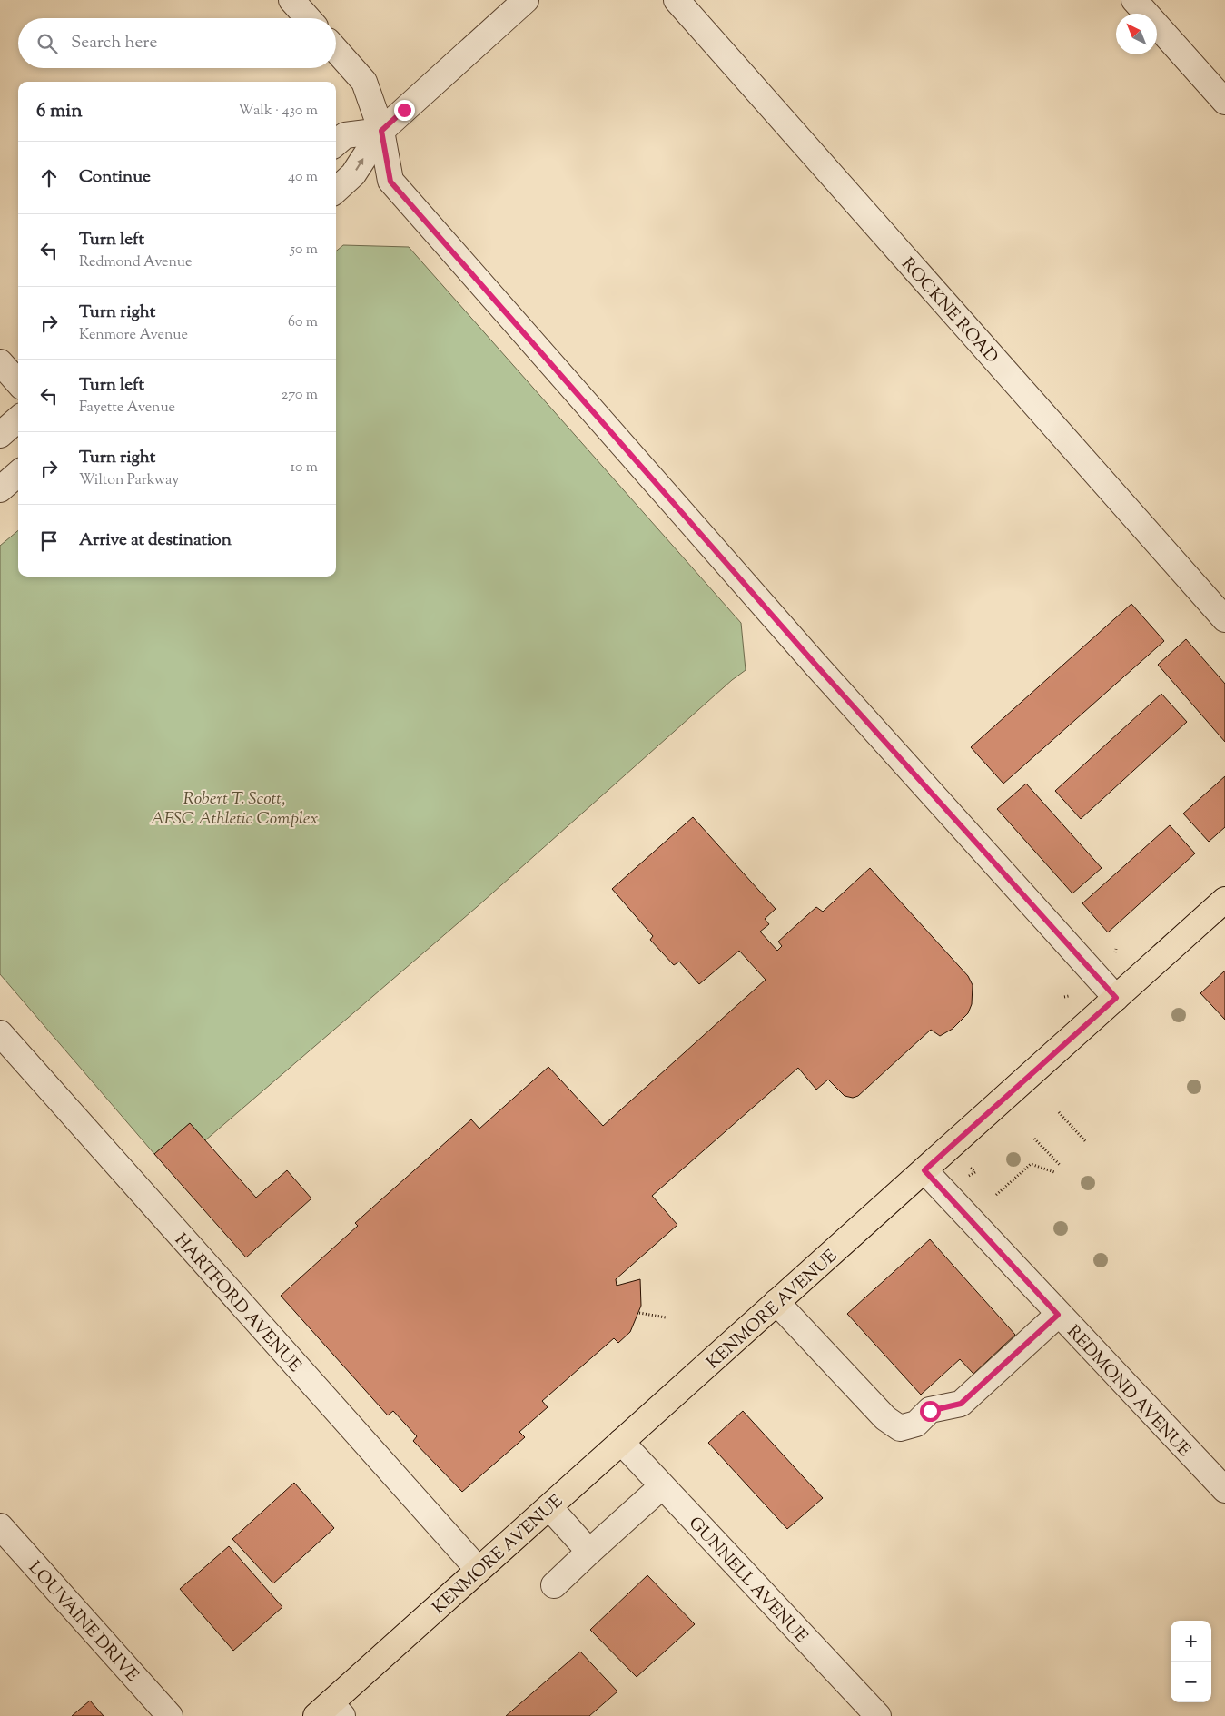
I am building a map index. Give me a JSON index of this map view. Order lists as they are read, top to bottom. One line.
{"streets":{"main road":["KENMORE AVENUE"],"street":["ROCKNE ROAD","HARTFORD AVENUE","REDMOND AVENUE","GUNNELL AVENUE","LOUVAINE DRIVE"]},"crossings":[["HARTFORD AVENUE","KENMORE AVENUE"],["KENMORE AVENUE","REDMOND AVENUE"],["KENMORE AVENUE","GUNNELL AVENUE"]],"parks":["Robert T. Scott, AFSC Athletic Complex"],"north":"top left","page":{"search":"Search here","heading":["6 min","Walk · 430 m"],"list":[["Continue","40 m"],["Turn left","Redmond Avenue","50 m"],["Turn right","Kenmore Avenue","60 m"],["Turn left","Fayette Avenue","270 m"],["Turn right","Wilton Parkway","10 m"],"Arrive at destination"],"map_buttons":["+","−"]}}
